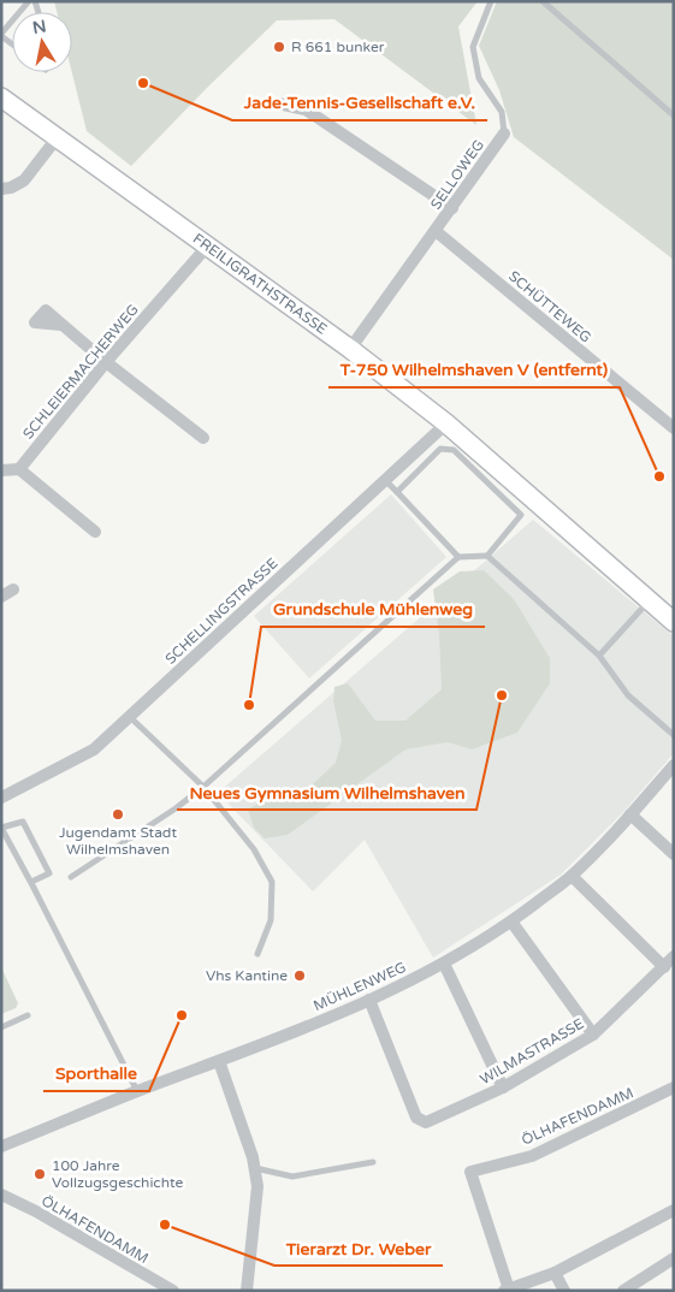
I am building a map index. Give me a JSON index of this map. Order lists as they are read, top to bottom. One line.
{"streets":{"street":["SELLOWEG","FREILIGRATHSTRASSE","SCHÜTTEWEG","SCHLEIERMACHERWEG","SCHELLINGSTRASSE","MÜHLENWEG","WILMASTRASSE","ÖLHAFENDAMM"]},"crossings":[["SELLOWEG","FREILIGRATHSTRASSE"],["SELLOWEG","SCHÜTTEWEG"],["FREILIGRATHSTRASSE","SCHLEIERMACHERWEG"],["FREILIGRATHSTRASSE","SCHELLINGSTRASSE"],["MÜHLENWEG","WILMASTRASSE"]],"places":["R 661 bunker","Jade-Tennis-Gesellschaft e.V.","T-750 Wilhelmshaven V (entfernt)","Neues Gymnasium Wilhelmshaven","Grundschule Mühlenweg","Jugendamt Stadt Wilhelmshaven","Vhs Kantine","Sporthalle","100 Jahre Vollzugsgeschichte","Tierarzt Dr. Weber"],"north":"top"}
